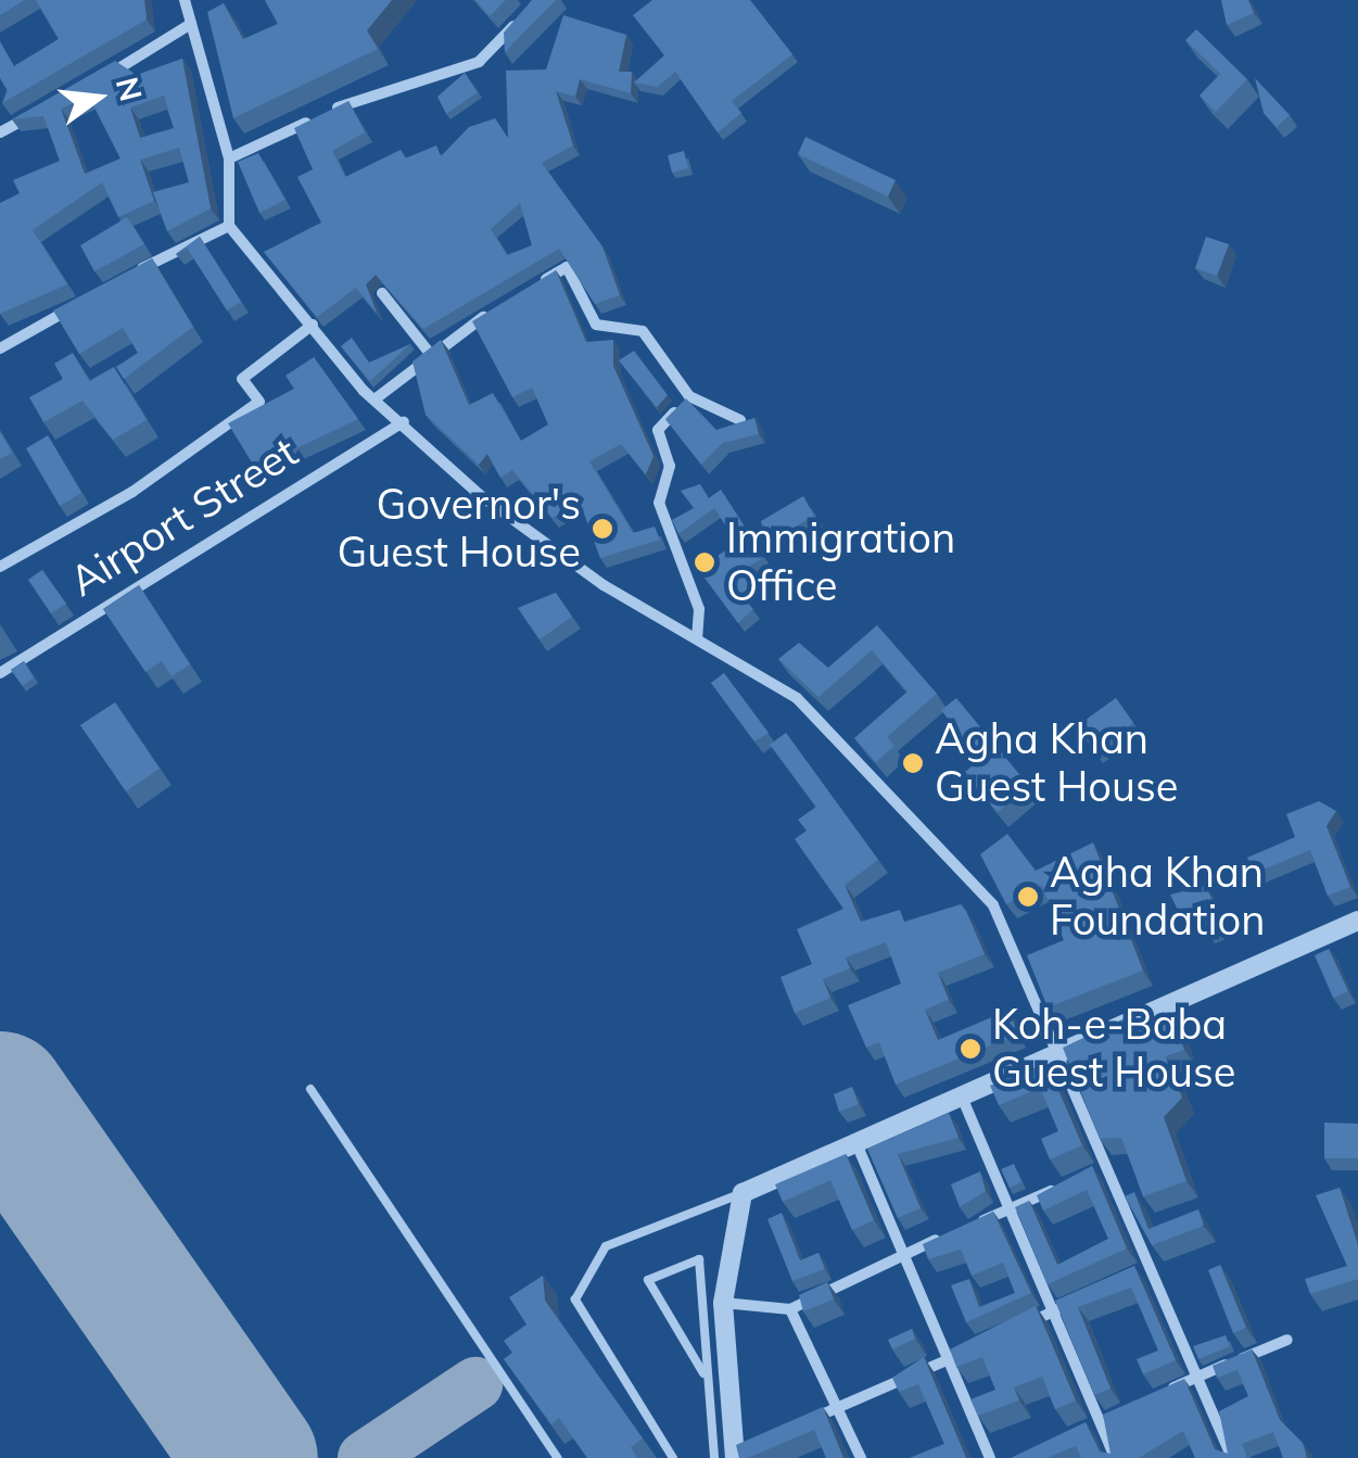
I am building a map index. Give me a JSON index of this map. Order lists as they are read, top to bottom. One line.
{"streets":{"street":["Airport Street"]},"places":["Governor's Guest House","Immigration Office","Agha Khan Guest House","Agha Khan Foundation","Koh-e-Baba Guest House"],"north":"right"}
